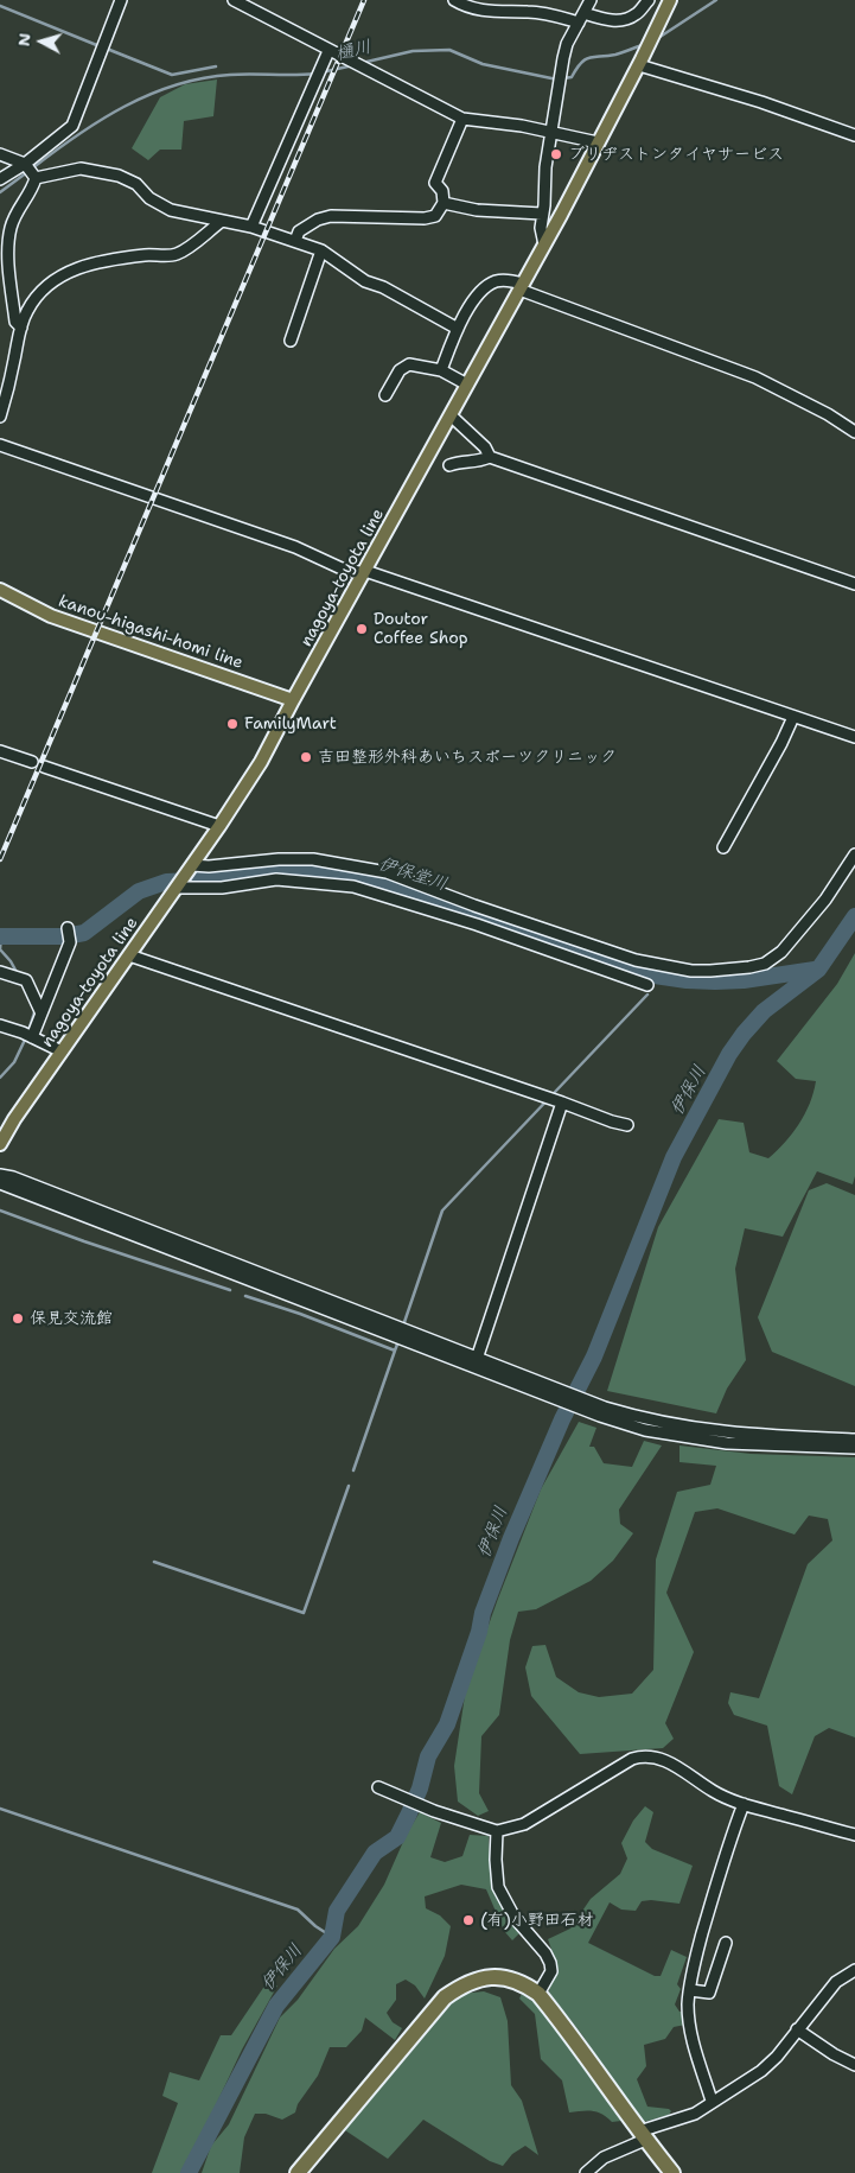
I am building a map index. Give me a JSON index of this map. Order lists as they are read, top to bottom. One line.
{"streets":{"main road":["nagoya-toyota line","kanou-higashi-homi line"]},"crossings":[["nagoya-toyota line","kanou-higashi-homi line"]],"water":["樋川","伊保堂川","伊保川"],"places":["ブリヂストンタイヤサービス","Doutor Coffee Shop","FamilyMart","吉田整形外科あいちスポーツクリニック","保見交流館","(有)小野田石材"],"north":"left"}
